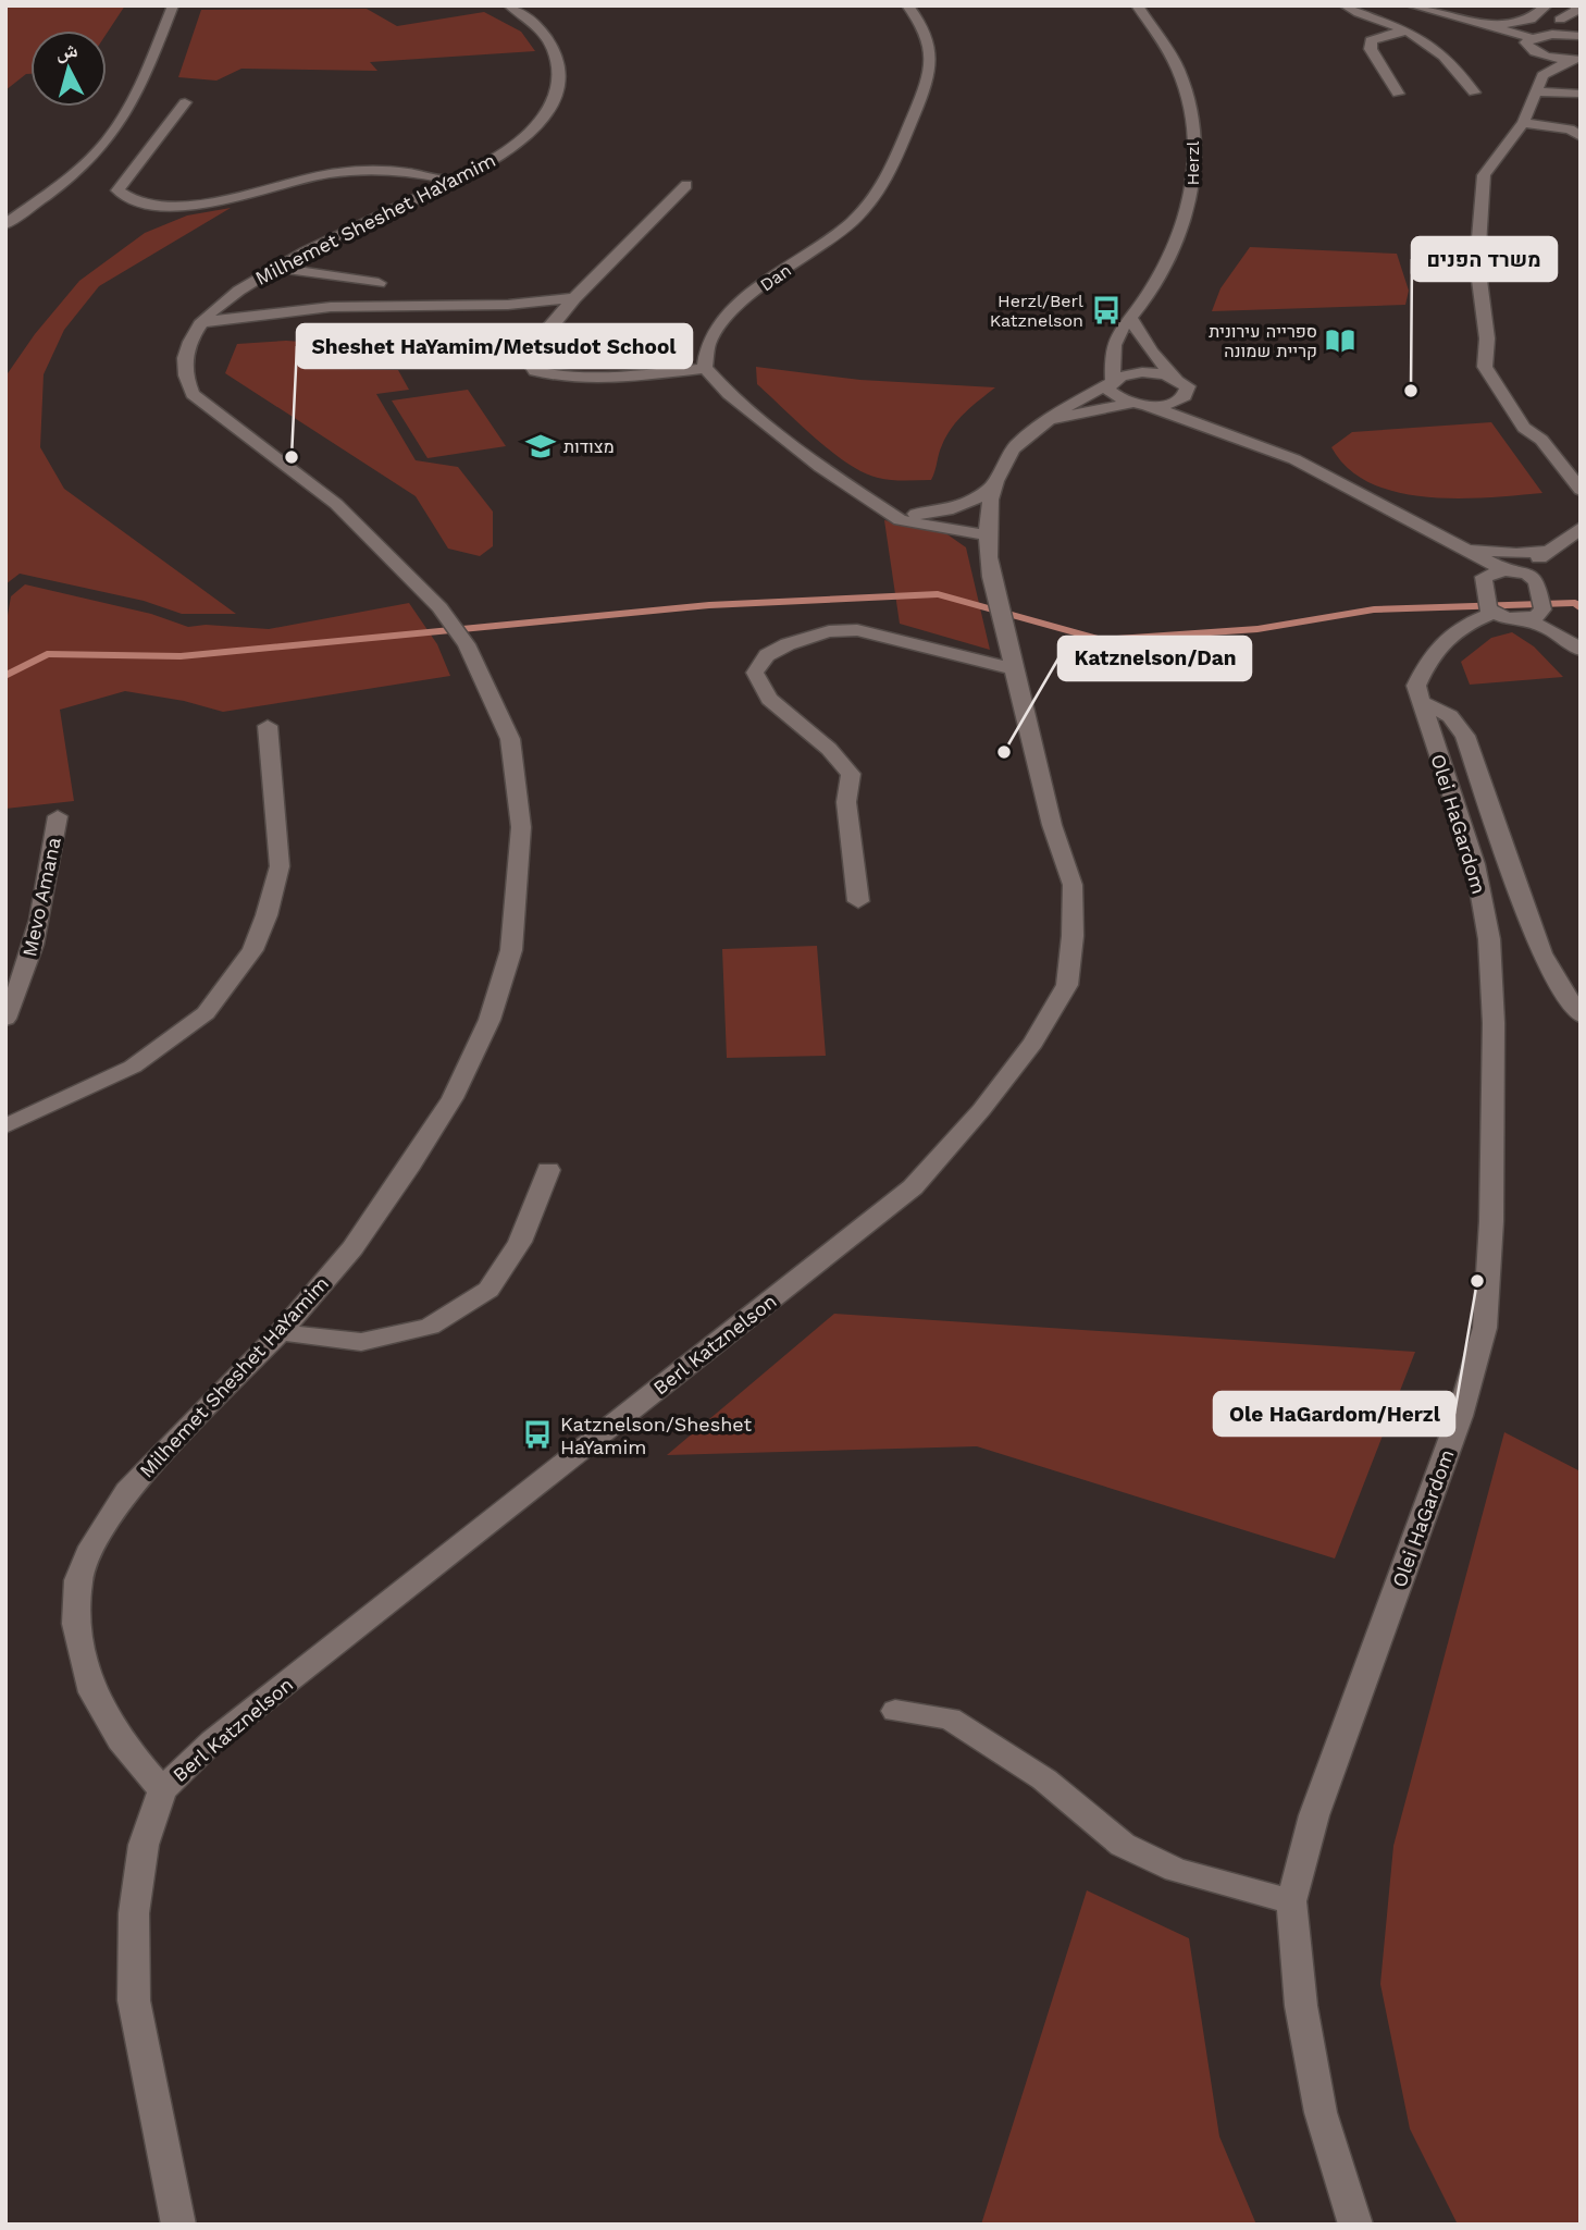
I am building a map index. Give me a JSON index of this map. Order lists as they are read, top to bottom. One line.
{"streets":{"street":["Herzl","Milhemet Sheshet HaYamim","Dan","Olei HaGardom","Mevo Amana","Berl Katznelson"]},"crossings":[["Herzl","Berl Katznelson"],["Milhemet Sheshet HaYamim","Berl Katznelson"]],"places":{"bus stop":["Herzl/Berl Katznelson","Katznelson/Sheshet HaYamim"],"library":["ספרייה עירונית קריית שמונה"],"other":["משרד הפנים","Sheshet HaYamim/Metsudot School","Katznelson/Dan","Ole HaGardom/Herzl"],"school or university":["מצודות"]},"north":"top"}
